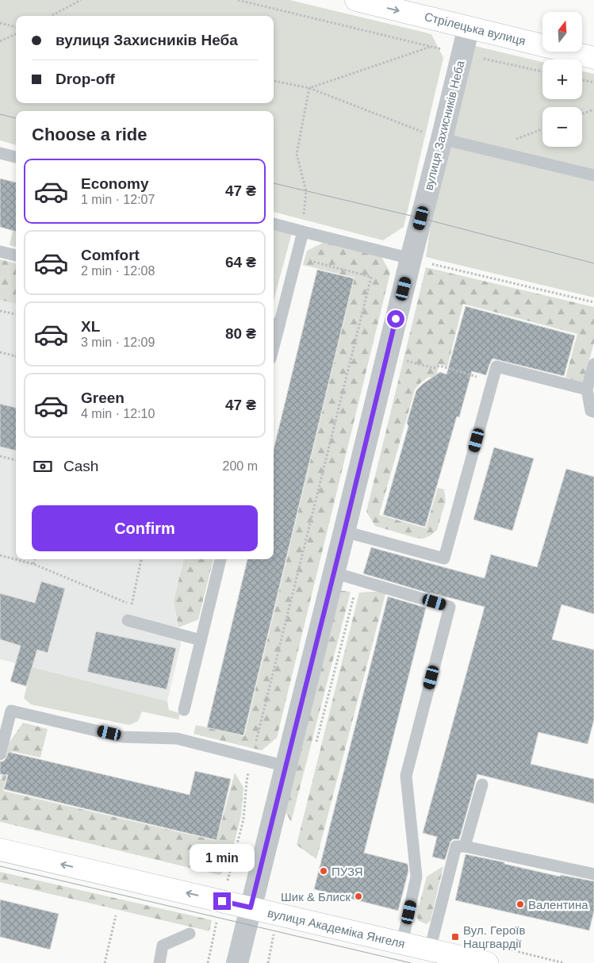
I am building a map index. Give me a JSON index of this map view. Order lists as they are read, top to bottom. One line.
{"streets":{"main road":["Стрілецька вулиця","вулиця Академіка Янгеля"],"street":["вулиця Захисників Неба"]},"crossings":[["Стрілецька вулиця","вулиця Захисників Неба"],["вулиця Захисників Неба","вулиця Академіка Янгеля"]],"one_way":["Стрілецька вулиця","вулиця Академіка Янгеля"],"places":{"other":["ПУЗЯ","Шик & Блиск","Валентина"],"transit":["Вул. Героїв Нацгвардії"]},"north":"top","page":{"map_buttons":["+","−"],"banner":["вулиця Захисників Неба","Drop-off"],"heading":"Choose a ride","list":[{"name":"Economy","note":"1 min · 12:07","value":"47 ₴"},{"name":"Comfort","note":"2 min · 12:08","value":"64 ₴"},{"name":"XL","note":"3 min · 12:09","value":"80 ₴"},{"name":"Green","note":"4 min · 12:10","value":"47 ₴"}],"pay":["Cash","200 m"],"buttons":"Confirm","bubble":"1 min"}}
